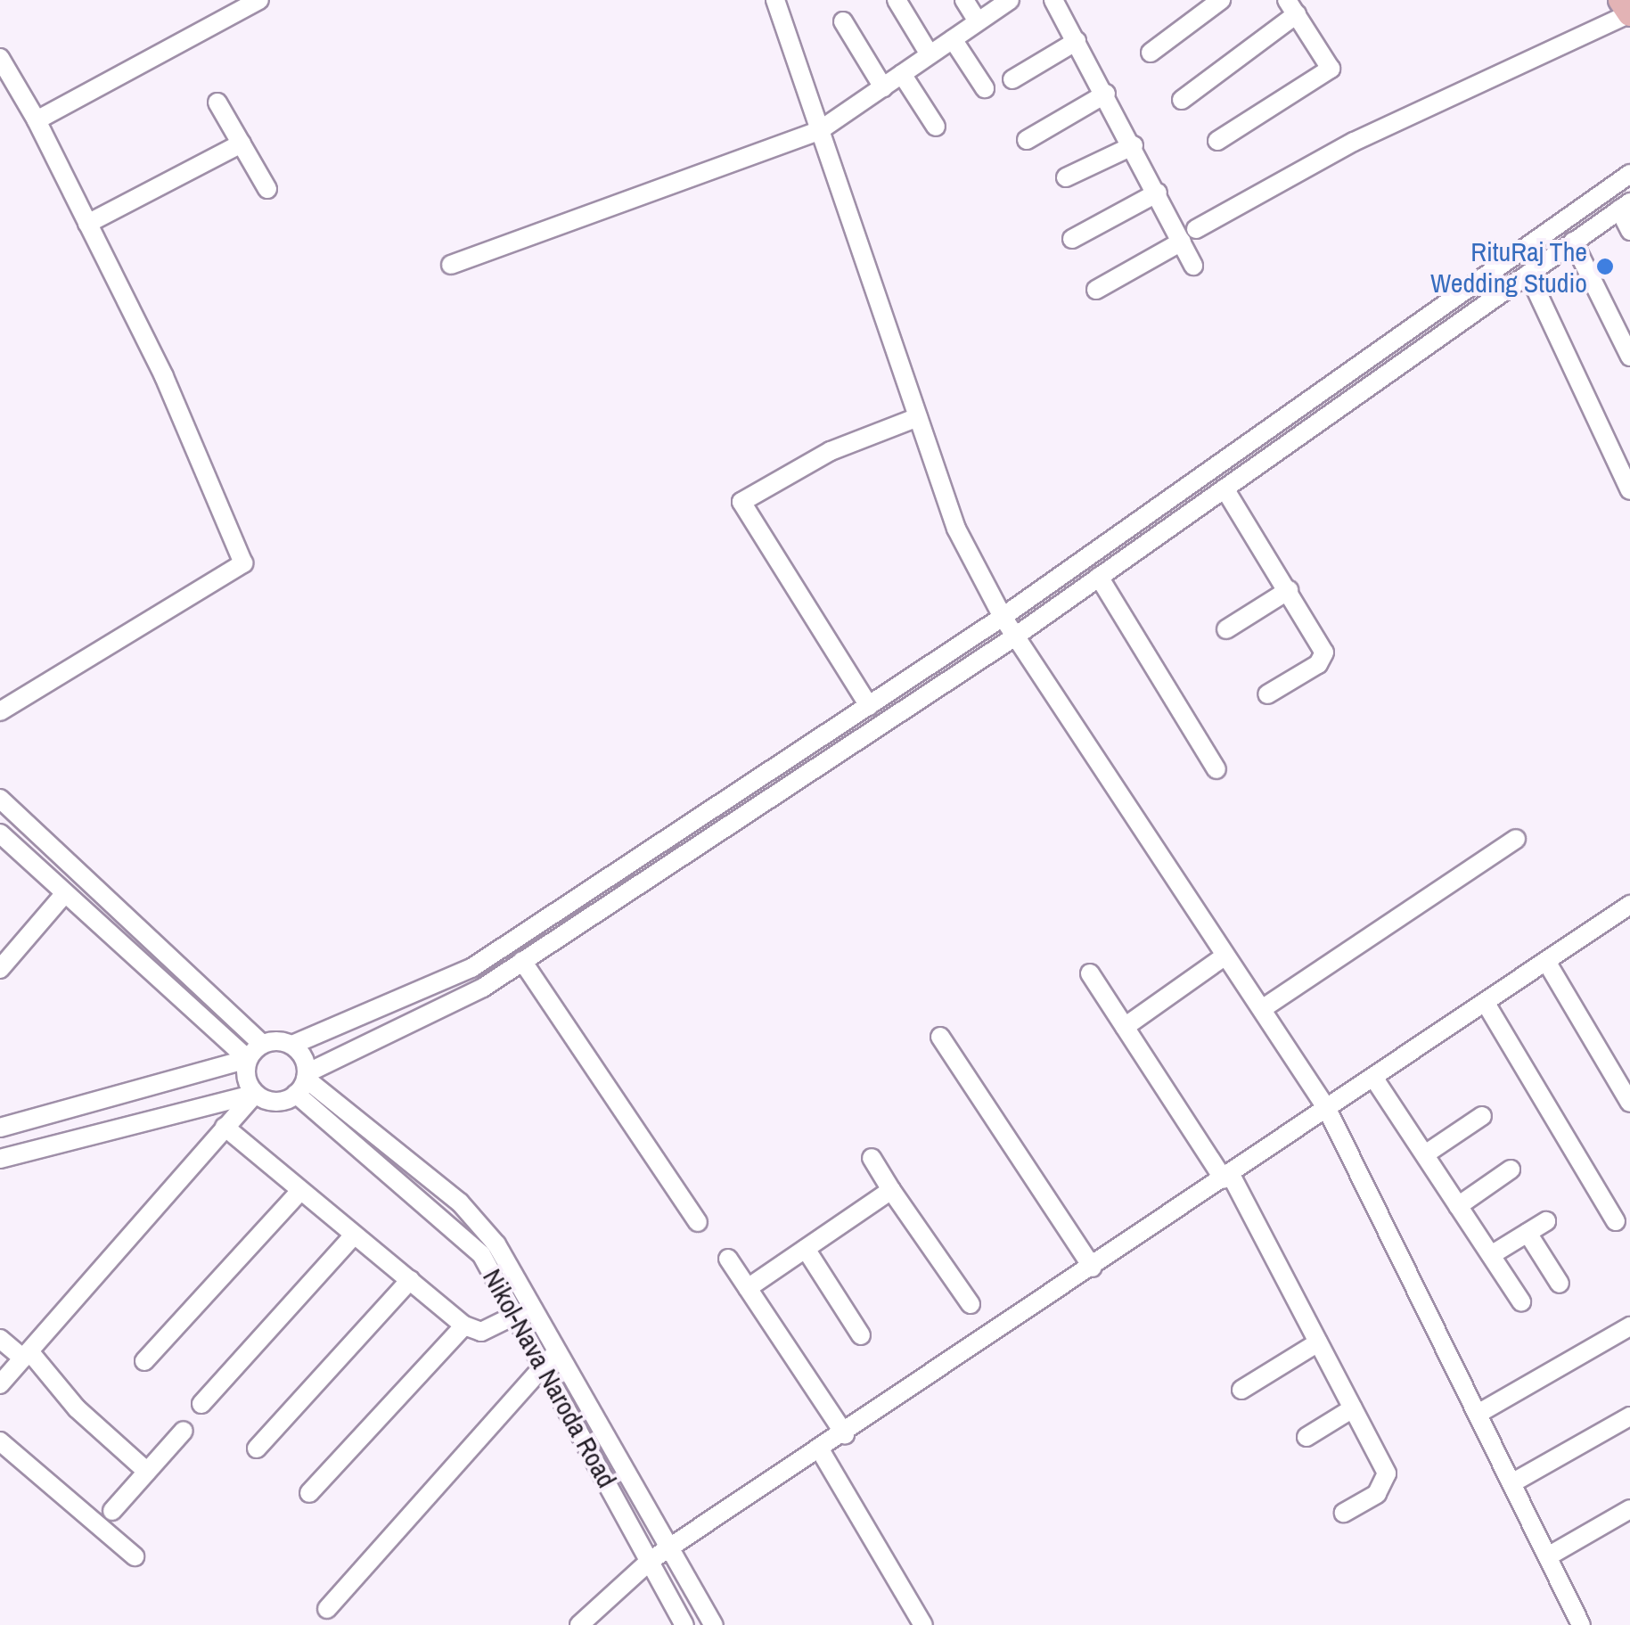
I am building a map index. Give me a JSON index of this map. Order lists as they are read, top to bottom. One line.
{"streets":{"street":["Nikol-Nava Naroda Road"]},"places":["RituRaj The Wedding Studio"]}
